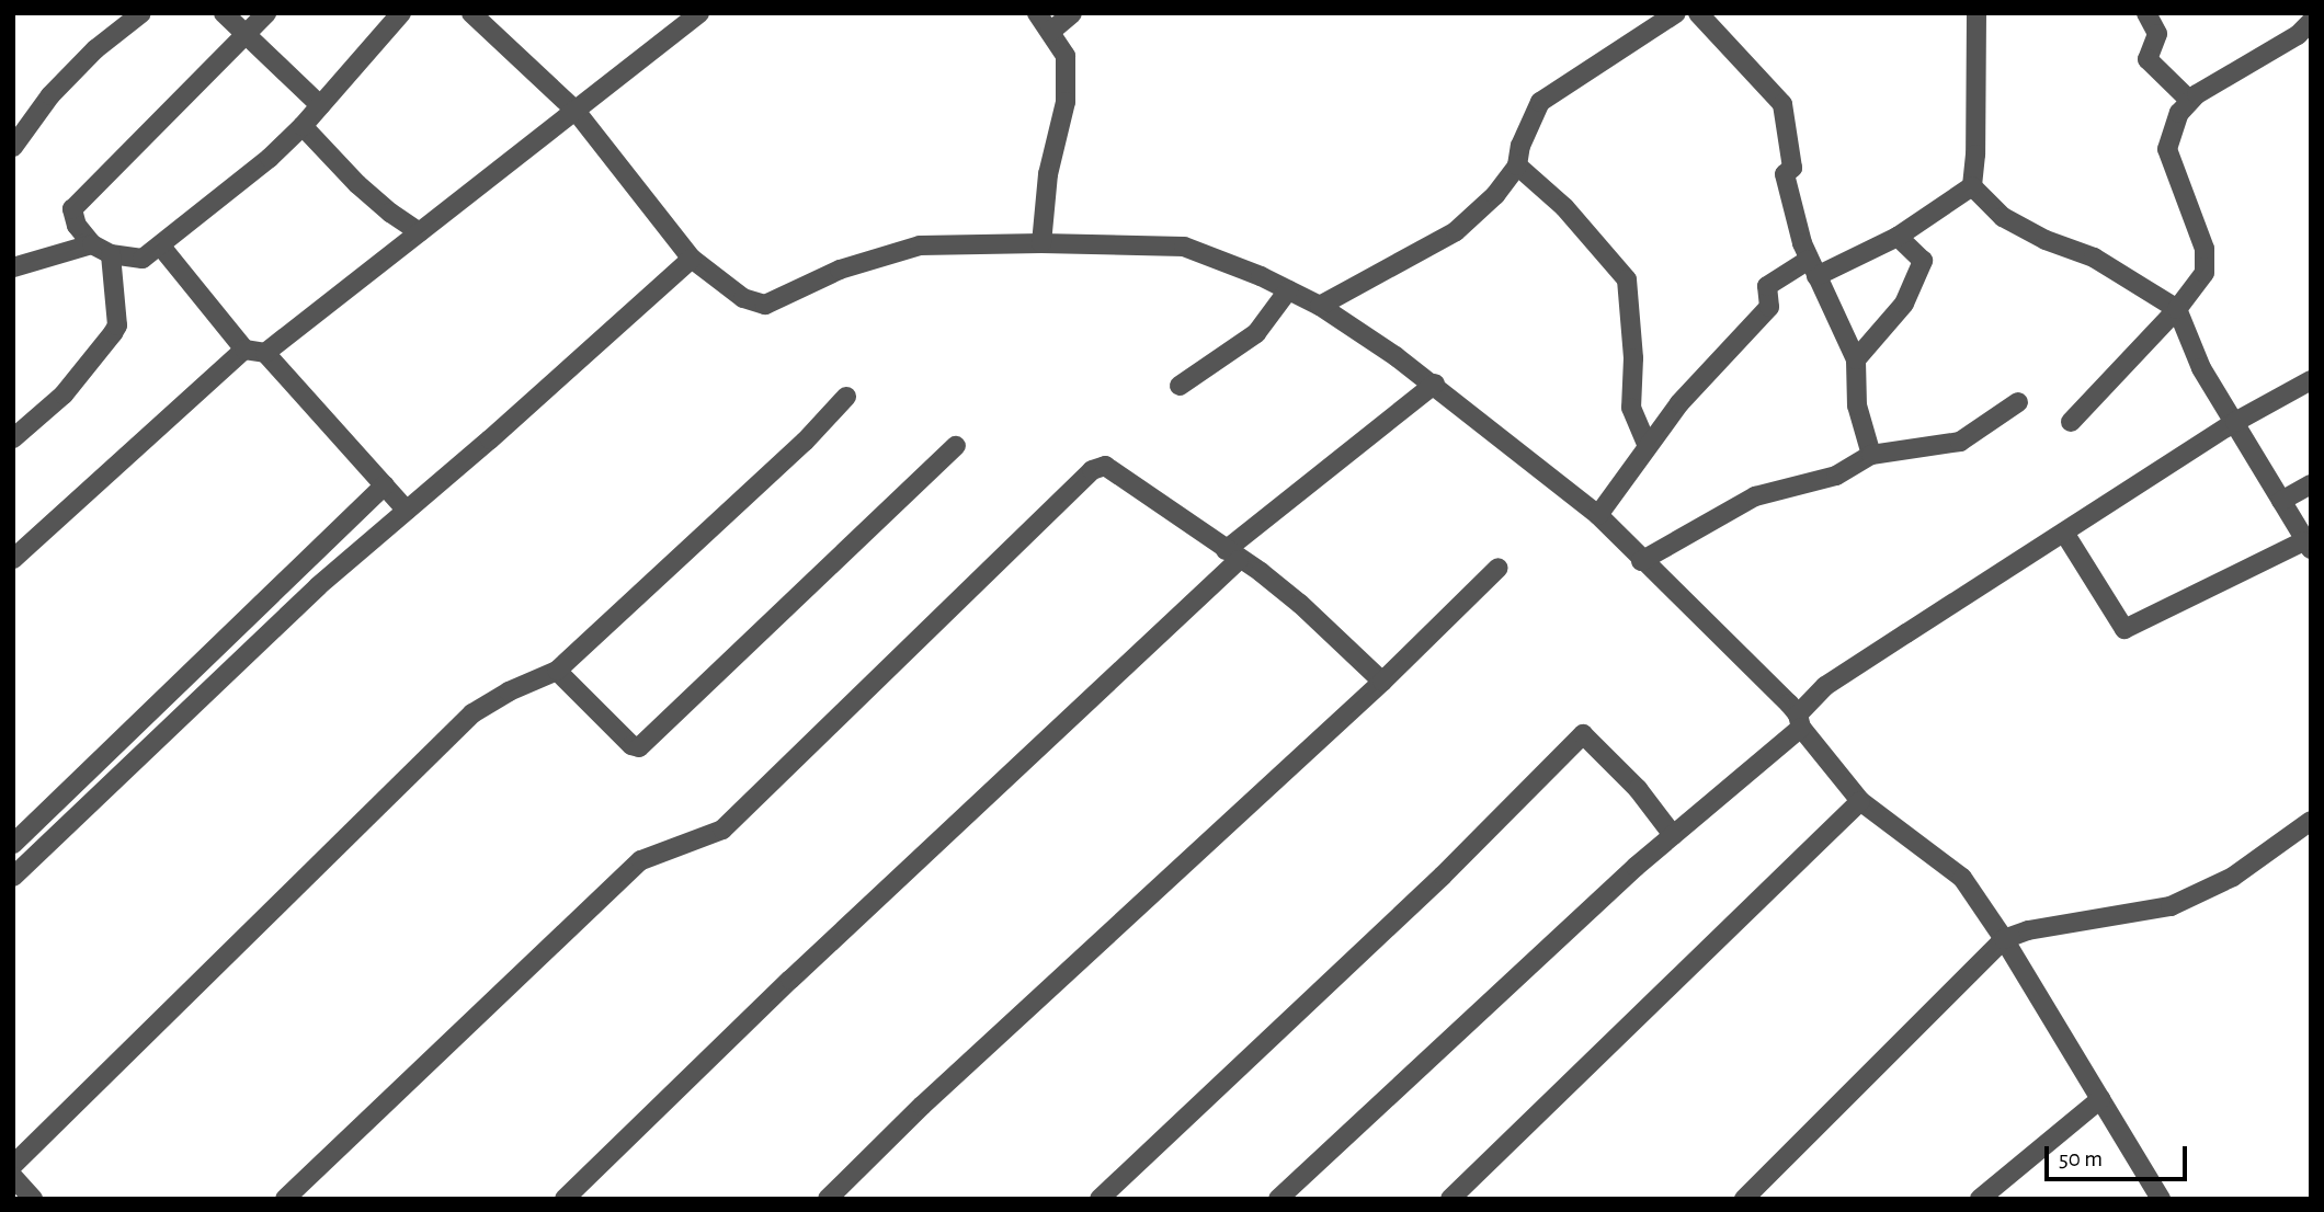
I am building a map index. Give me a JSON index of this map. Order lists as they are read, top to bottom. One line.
{"scale_bar":"50 m"}
